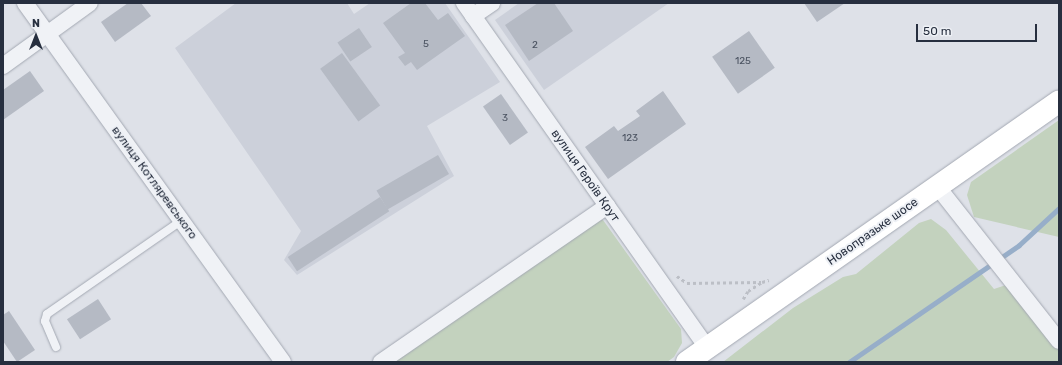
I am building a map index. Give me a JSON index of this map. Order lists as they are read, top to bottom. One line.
{"streets":{"main road":["Новопразьке шосе"],"street":["вулиця Героїв Крут","вулиця Котляревського"]},"crossings":[["вулиця Героїв Крут","Новопразьке шосе"]],"house_numbers":["5","2","125","3","123"],"scale_bar":"50 m","north":"top"}
